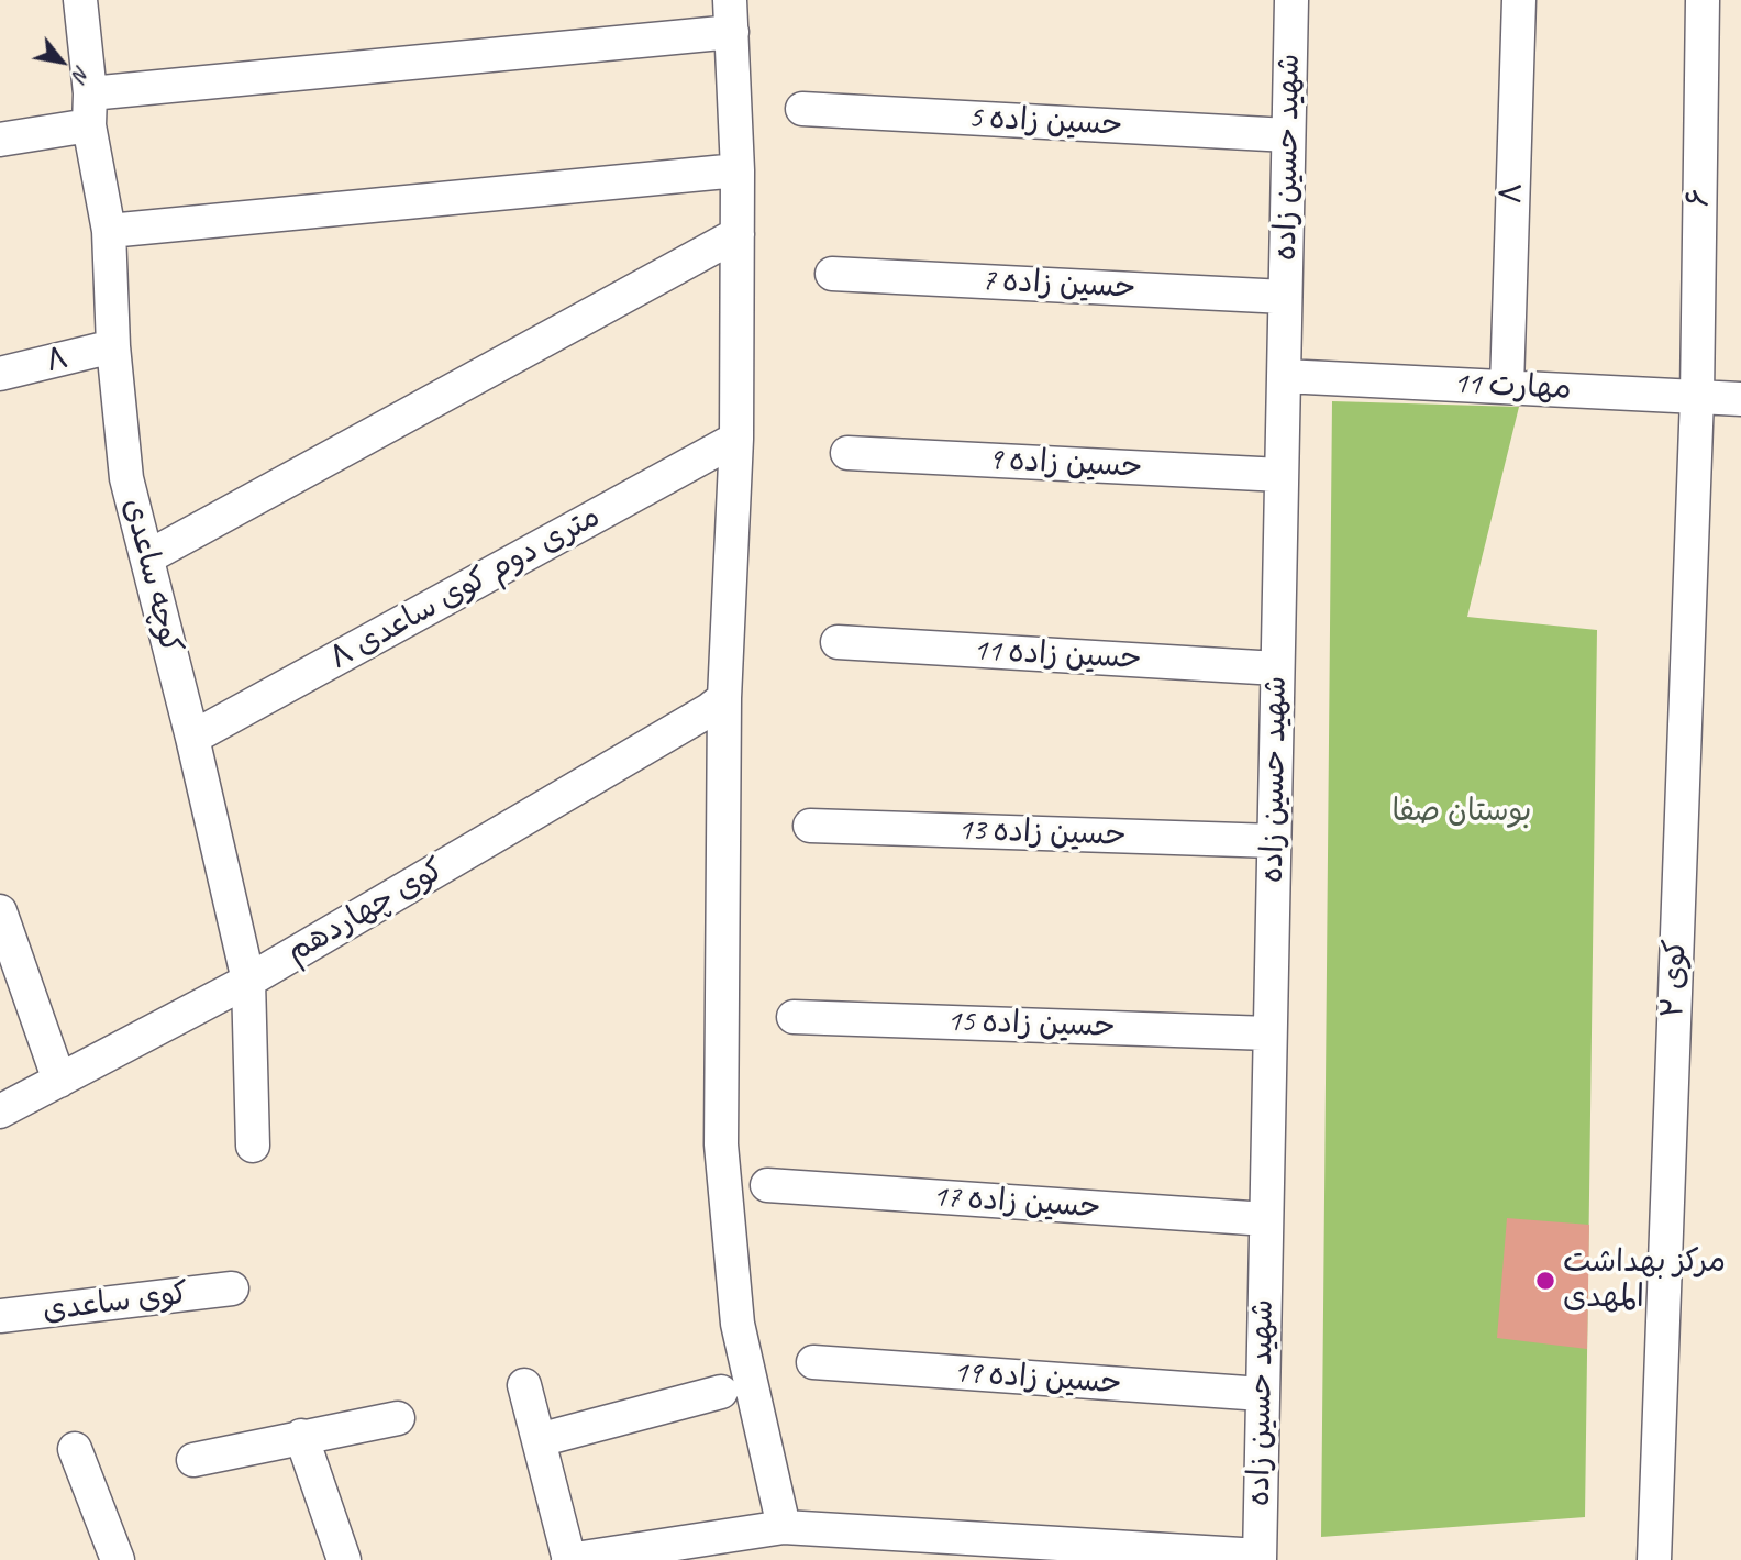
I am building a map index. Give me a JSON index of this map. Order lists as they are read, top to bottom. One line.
{"streets":{"street":["حسین زاده 5","شهید حسین زاده","۸","۶","حسین زاده 7","مهارت 11","حسین زاده 9","کوچه ساعدی","۸ متری دوم کوی ساعدی","حسین زاده 11","حسین زاده 13","کوی چهاردهم","کوی ۲","حسین زاده 15","حسین زاده 17","کوی ساعدی‌","حسین زاده 19"]},"crossings":[["حسین زاده 5","شهید حسین زاده"],["شهید حسین زاده","حسین زاده 7"],["شهید حسین زاده","مهارت 11"],["شهید حسین زاده","حسین زاده 9"],["شهید حسین زاده","حسین زاده 11"],["شهید حسین زاده","حسین زاده 13"],["شهید حسین زاده","حسین زاده 15"],["شهید حسین زاده","حسین زاده 17"],["شهید حسین زاده","حسین زاده 19"],["۸","مهارت 11"],["۸","کوچه ساعدی"],["۶","مهارت 11"],["۶","کوی ۲"],["مهارت 11","کوی ۲"],["کوچه ساعدی","۸ متری دوم کوی ساعدی"],["کوچه ساعدی","کوی چهاردهم"]],"parks":["بوستان صفا"],"places":["مرکز بهداشت المهدی"],"north":"bottom right"}
